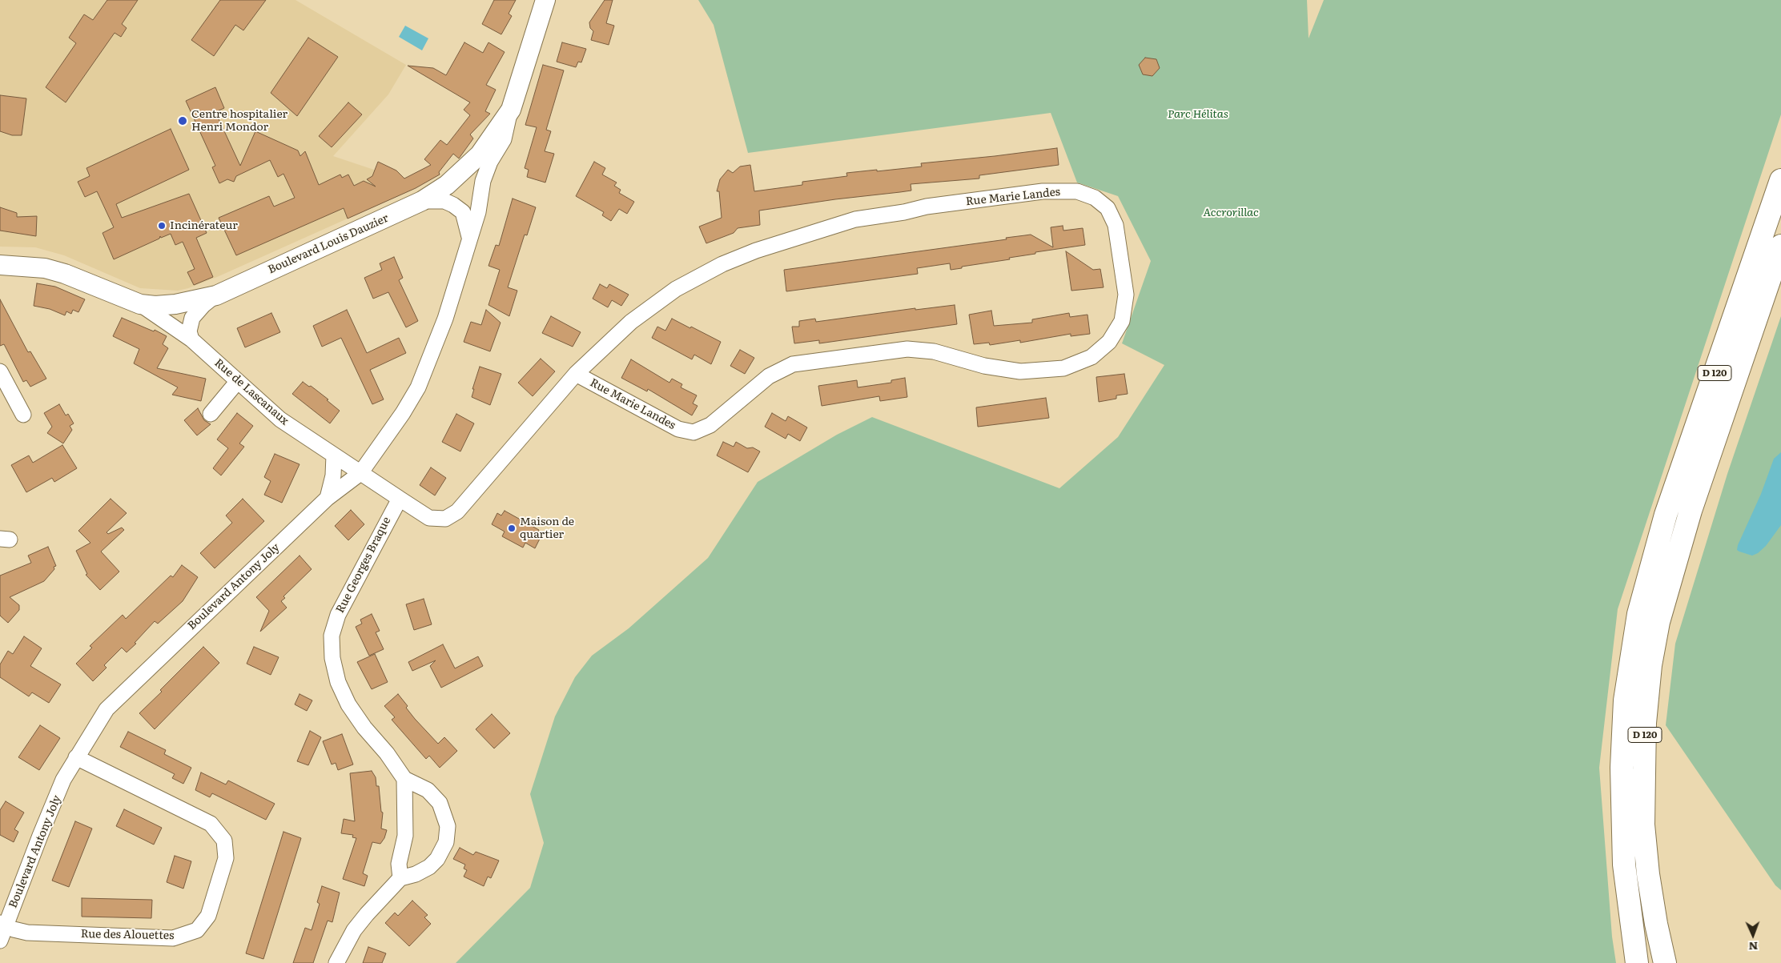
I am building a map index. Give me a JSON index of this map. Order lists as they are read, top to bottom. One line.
{"streets":{"highway":["D 120"],"main road":["Boulevard Louis Dauzier"],"street":["Rue Marie Landes","Rue de Lascanaux","Rue Georges Braque","Boulevard Antony Joly","Rue des Alouettes"]},"crossings":[["Rue Marie Landes","Rue Georges Braque"],["Boulevard Louis Dauzier","Rue de Lascanaux"],["Boulevard Louis Dauzier","Boulevard Antony Joly"],["Rue de Lascanaux","Boulevard Antony Joly"],["Boulevard Antony Joly","Rue des Alouettes"]],"parks":["Parc Hélitas","Accrorillac"],"places":["Centre hospitalier Henri Mondor","Incinérateur","Maison de quartier"],"north":"bottom"}
